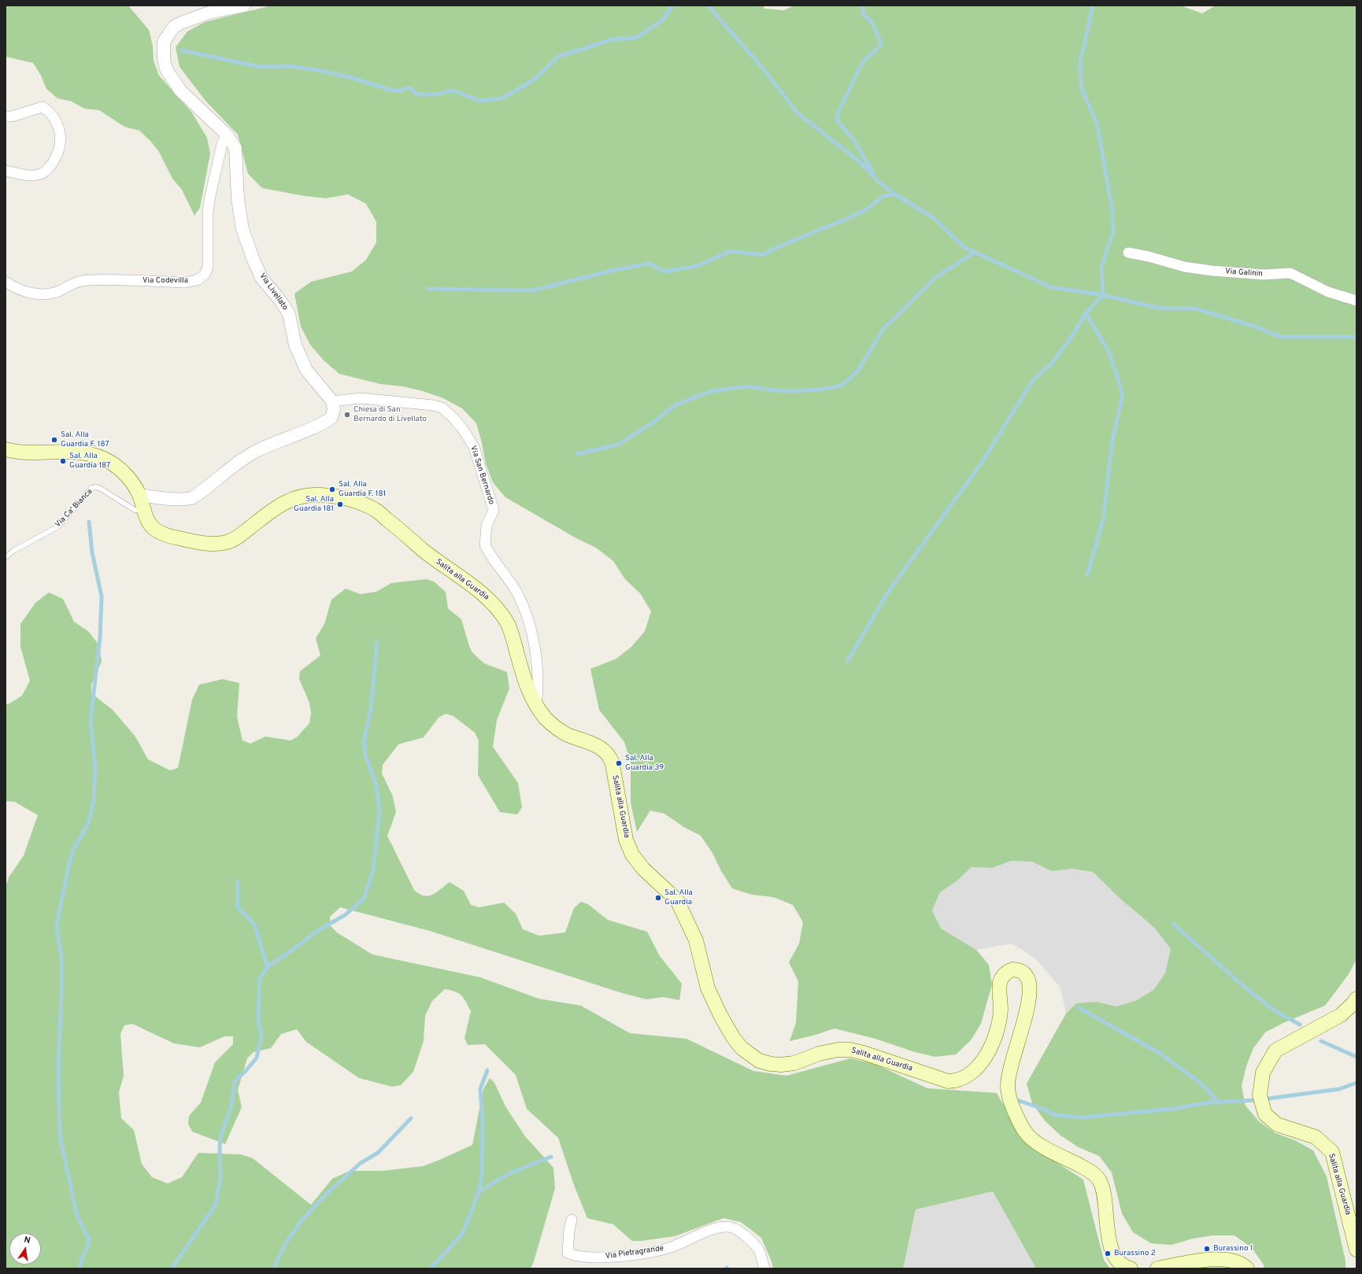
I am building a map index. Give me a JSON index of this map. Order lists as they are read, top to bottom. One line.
{"streets":{"main road":["Salita alla Guardia"],"street":["Via Galinin","Via Codevilla","Via Livellato","Via San Bernardo","Via Pietragrande"],"lane":["Via Ca' Bianca"]},"crossings":[["Via Codevilla","Via Livellato"],["Via Livellato","Via San Bernardo"],["Via San Bernardo","Salita alla Guardia"],["Via Ca' Bianca","Salita alla Guardia"]],"places":["Chiesa di San Bernardo di Livellato","Sal. Alla Guardia F. 187","Sal. Alla Guardia 187","Sal. Alla Guardia F. 181","Sal. Alla Guardia 181","Sal. Alla Guardia 39","Sal. Alla Guardia","Burassino 1","Burassino 2"],"north":"top"}
